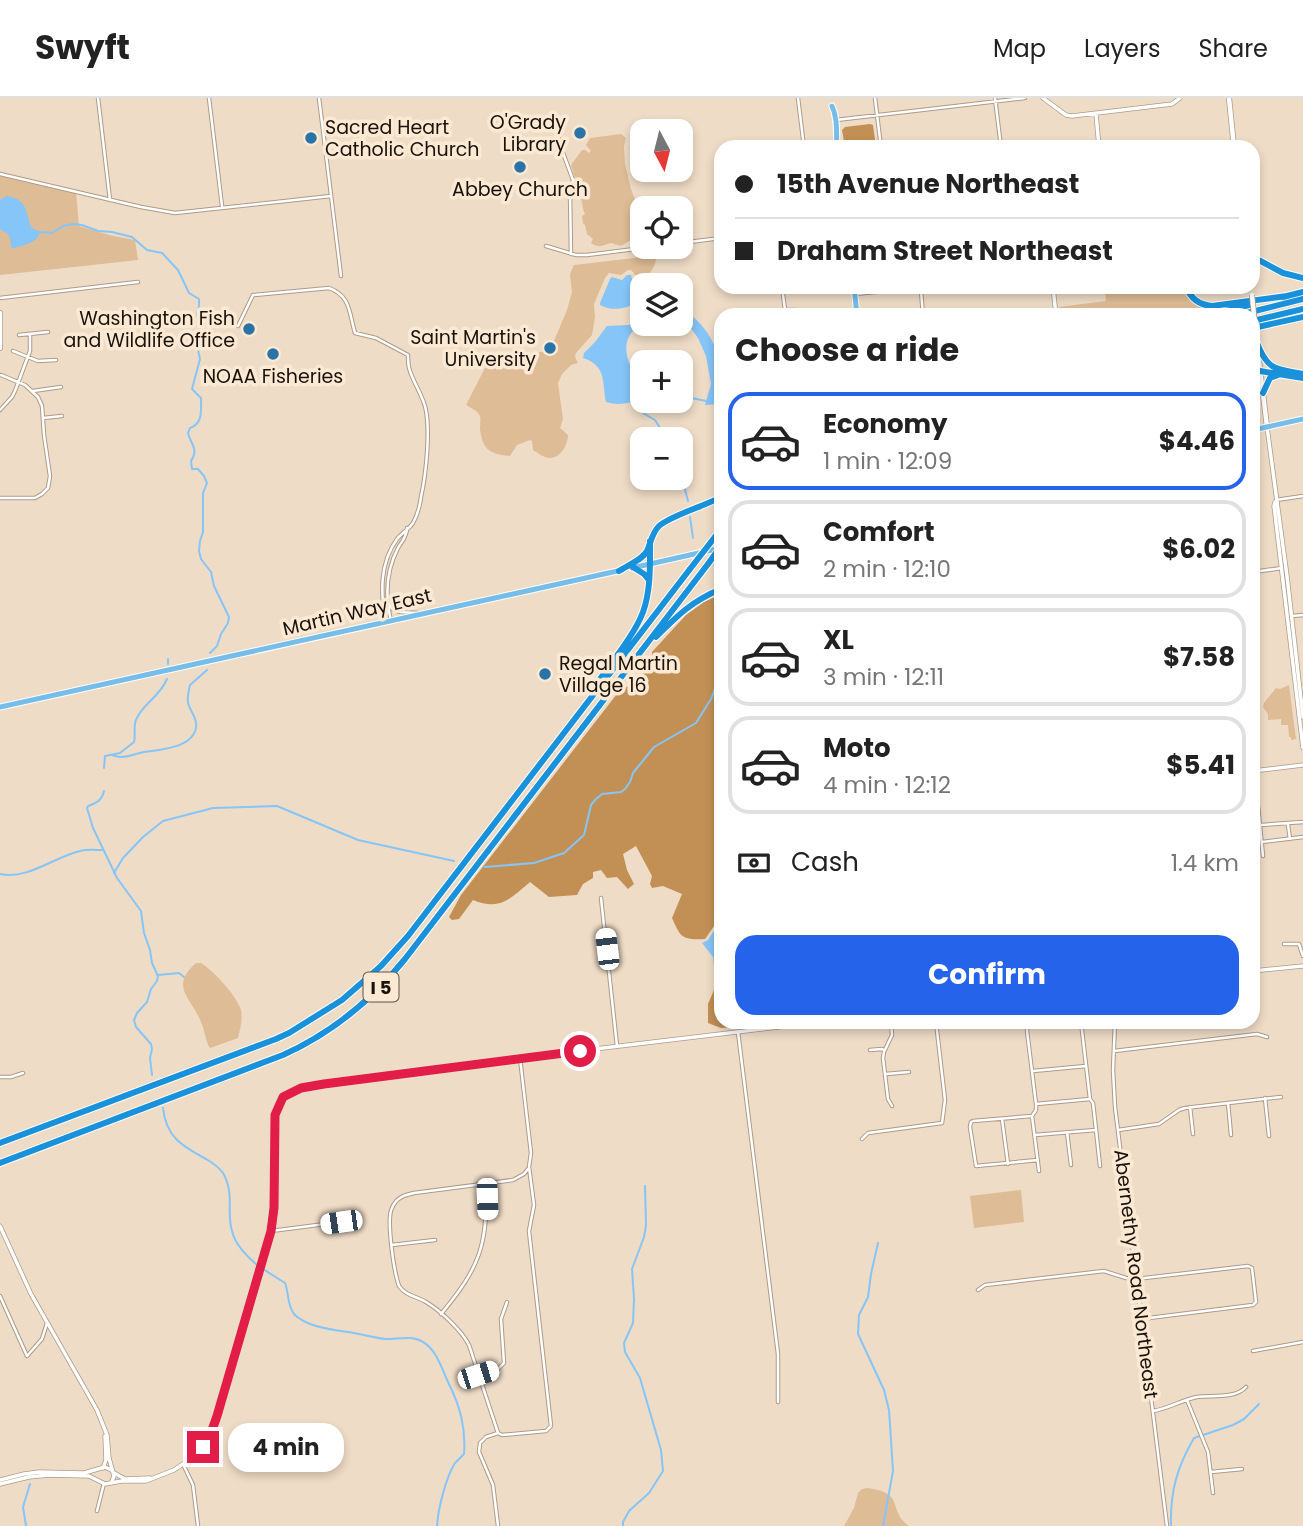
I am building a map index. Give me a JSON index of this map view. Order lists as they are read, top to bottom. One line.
{"streets":{"highway":["I 5"],"main road":["Martin Way East"],"street":["Abernethy Road Northeast"]},"places":["O'Grady Library","Sacred Heart Catholic Church","Abbey Church","Washington Fish and Wildlife Office","Saint Martin's University","NOAA Fisheries","Regal Martin Village 16"],"north":"bottom","page":{"header":"Swyft","nav":["Map","Layers","Share"],"map_buttons":["+","−"],"banner":["15th Avenue Northeast","Draham Street Northeast"],"heading":"Choose a ride","list":[{"name":"Economy","note":"1 min · 12:09","value":"$4.46"},{"name":"Comfort","note":"2 min · 12:10","value":"$6.02"},{"name":"XL","note":"3 min · 12:11","value":"$7.58"},{"name":"Moto","note":"4 min · 12:12","value":"$5.41"}],"pay":["Cash","1.4 km"],"buttons":"Confirm","bubble":"4 min"}}
